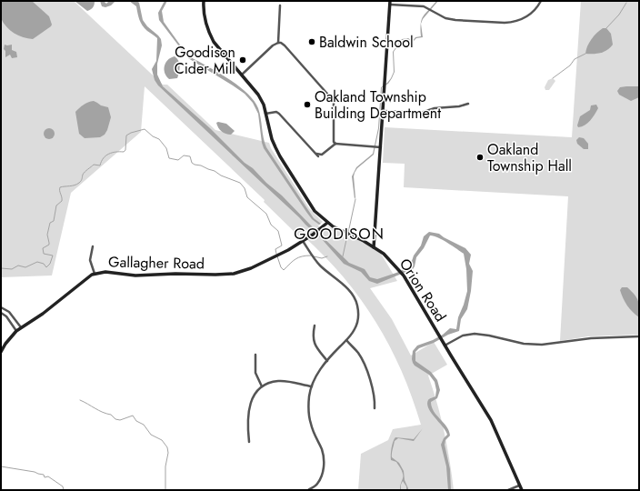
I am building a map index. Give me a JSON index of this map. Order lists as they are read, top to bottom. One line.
{"streets":{"street":["Gallagher Road","Orion Road"]},"crossings":[["Gallagher Road","Orion Road"]],"districts":["GOODISON"],"places":["Baldwin School","Goodison Cider Mill","Oakland Township Building Department","Oakland Township Hall"]}
